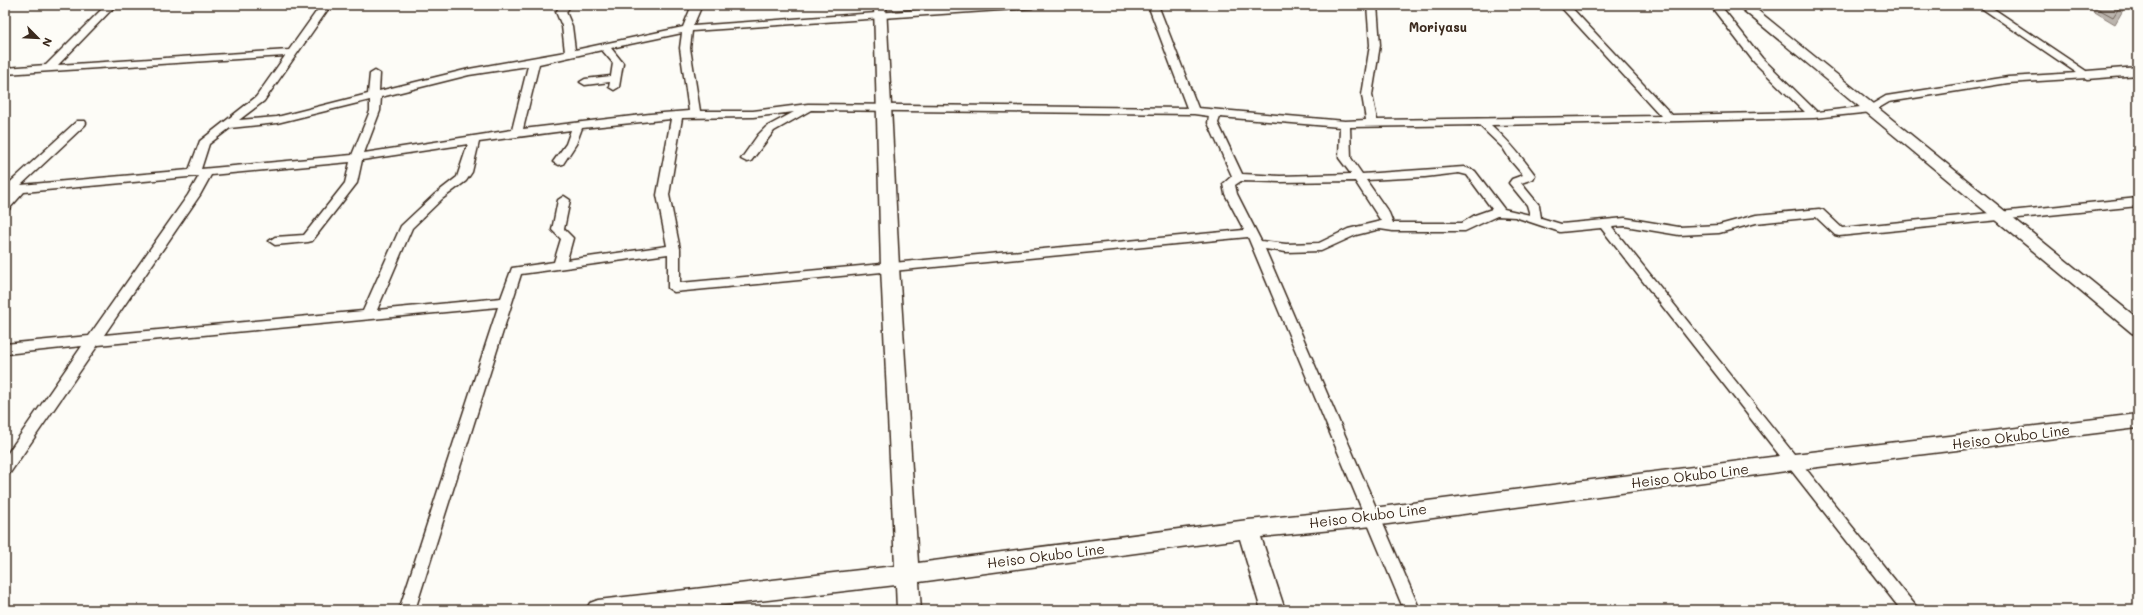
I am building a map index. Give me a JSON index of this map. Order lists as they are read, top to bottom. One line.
{"streets":{"street":["Heiso Okubo Line"]},"districts":["Moriyasu"],"north":"bottom right"}
